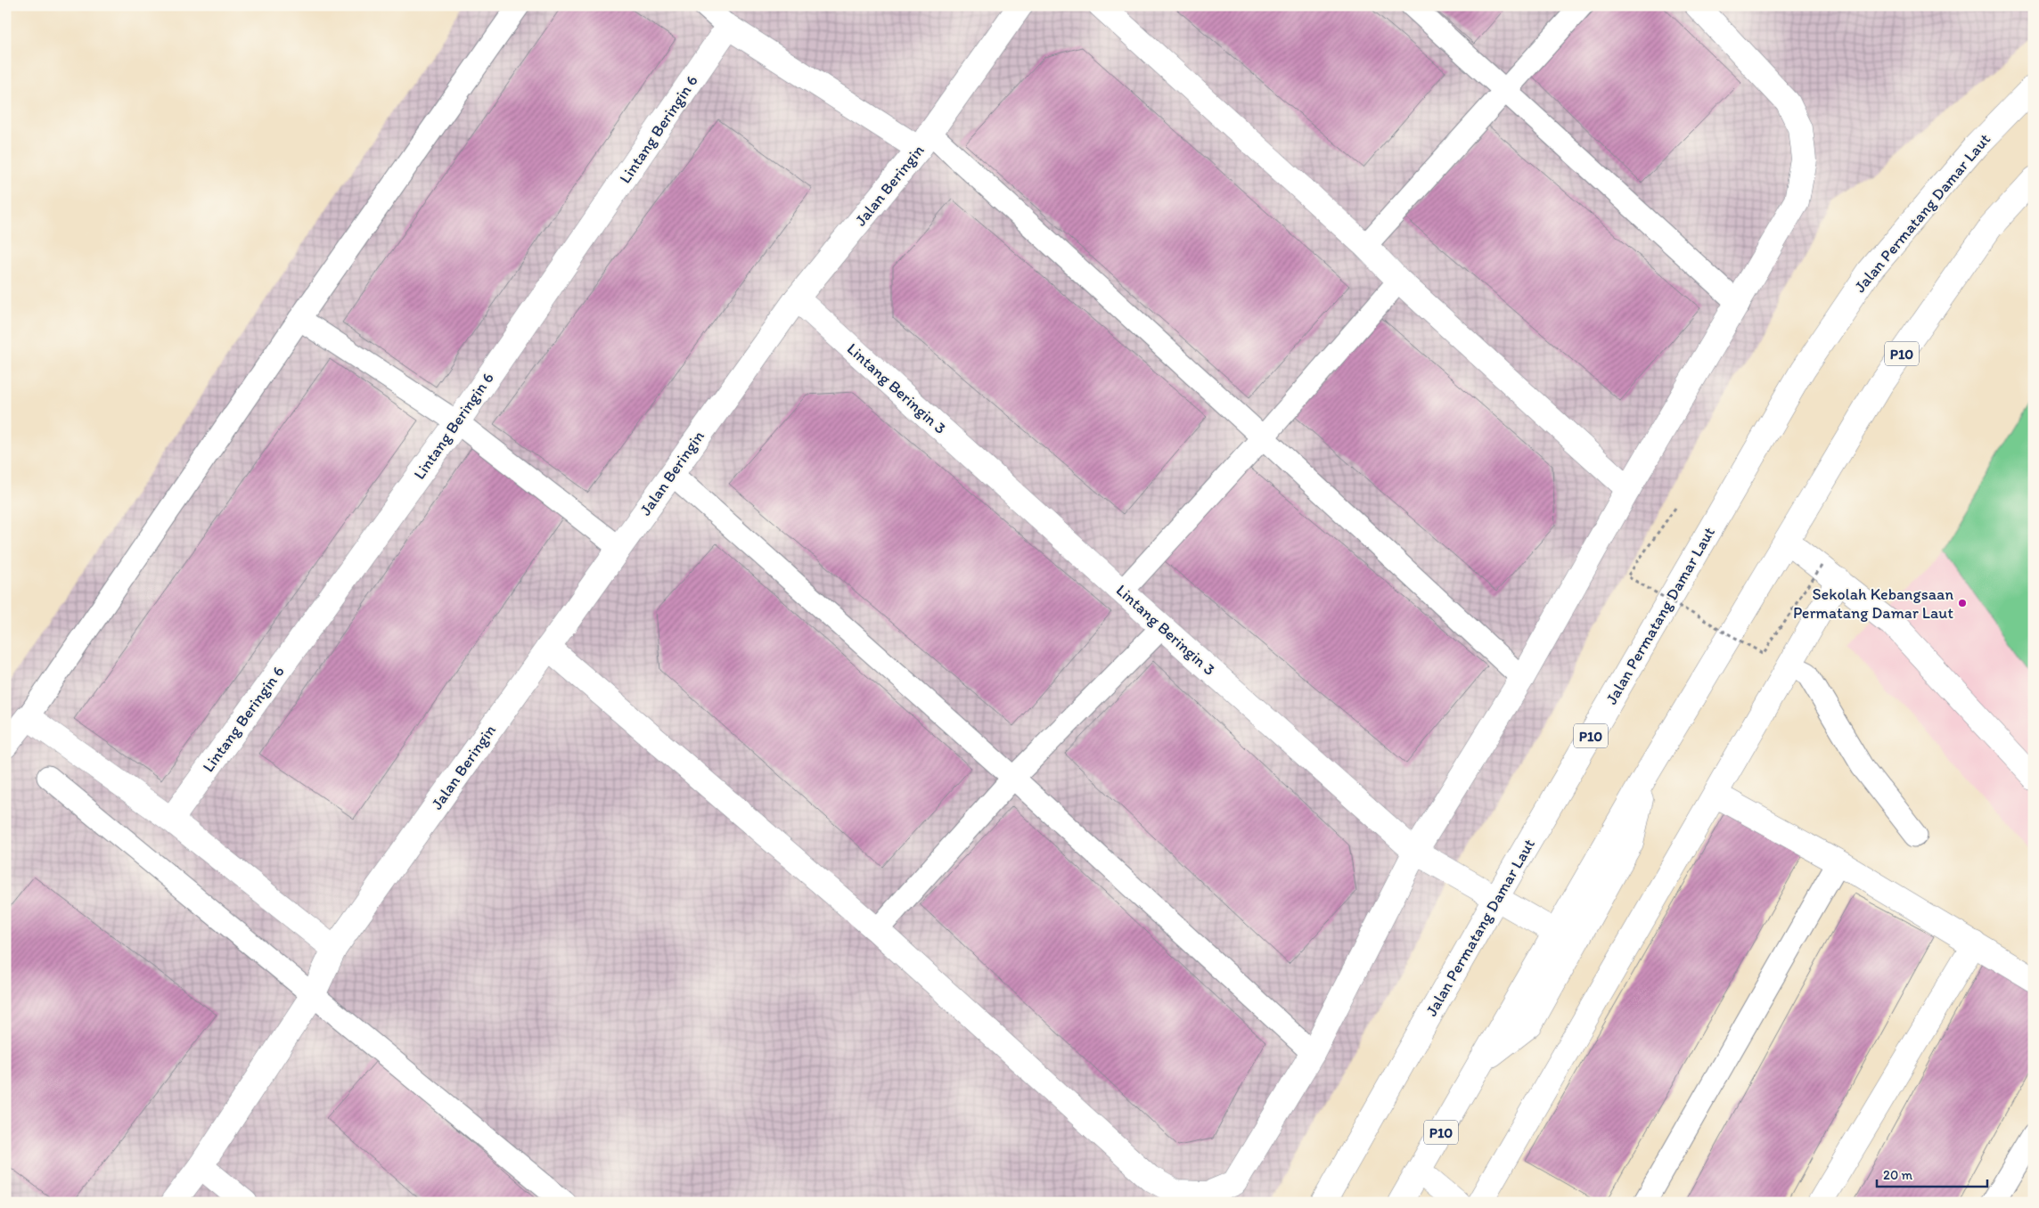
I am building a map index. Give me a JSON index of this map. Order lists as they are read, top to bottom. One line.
{"streets":{"main road":["Lintang Beringin 6","Jalan Beringin","Jalan Permatang Damar Laut","P10","Lintang Beringin 3"]},"crossings":[["Jalan Beringin","Lintang Beringin 3"],["Jalan Permatang Damar Laut","Lintang Beringin 3"],["P10","Lintang Beringin 3"]],"places":["Sekolah Kebangsaan Permatang Damar Laut"],"scale_bar":"20 m"}
